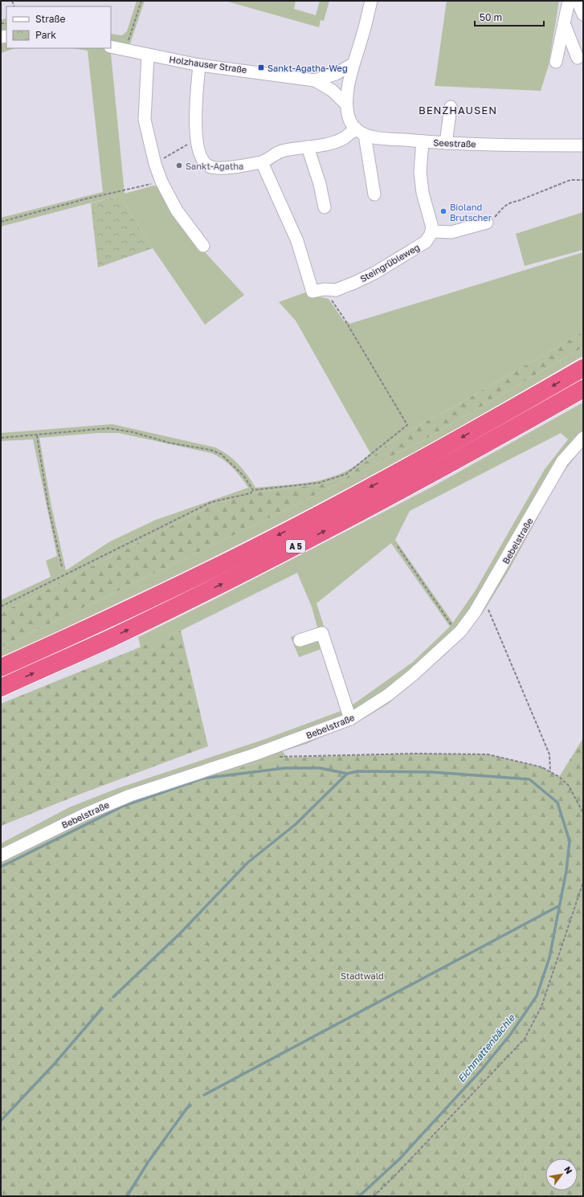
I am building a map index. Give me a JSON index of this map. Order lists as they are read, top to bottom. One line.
{"streets":{"highway":["A 5"],"street":["Holzhauser Straße","Seestraße","Steingrübleweg","Bebelstraße"]},"districts":["BENZHAUSEN"],"water":["Eichmattenbächle"],"parks":["Stadtwald"],"places":{"transit":["Sankt-Agatha-Weg"],"other":["Sankt-Agatha","Bioland Brutscher"]},"legend":["Straße","Park"],"scale_bar":"50 m","north":"top right"}
